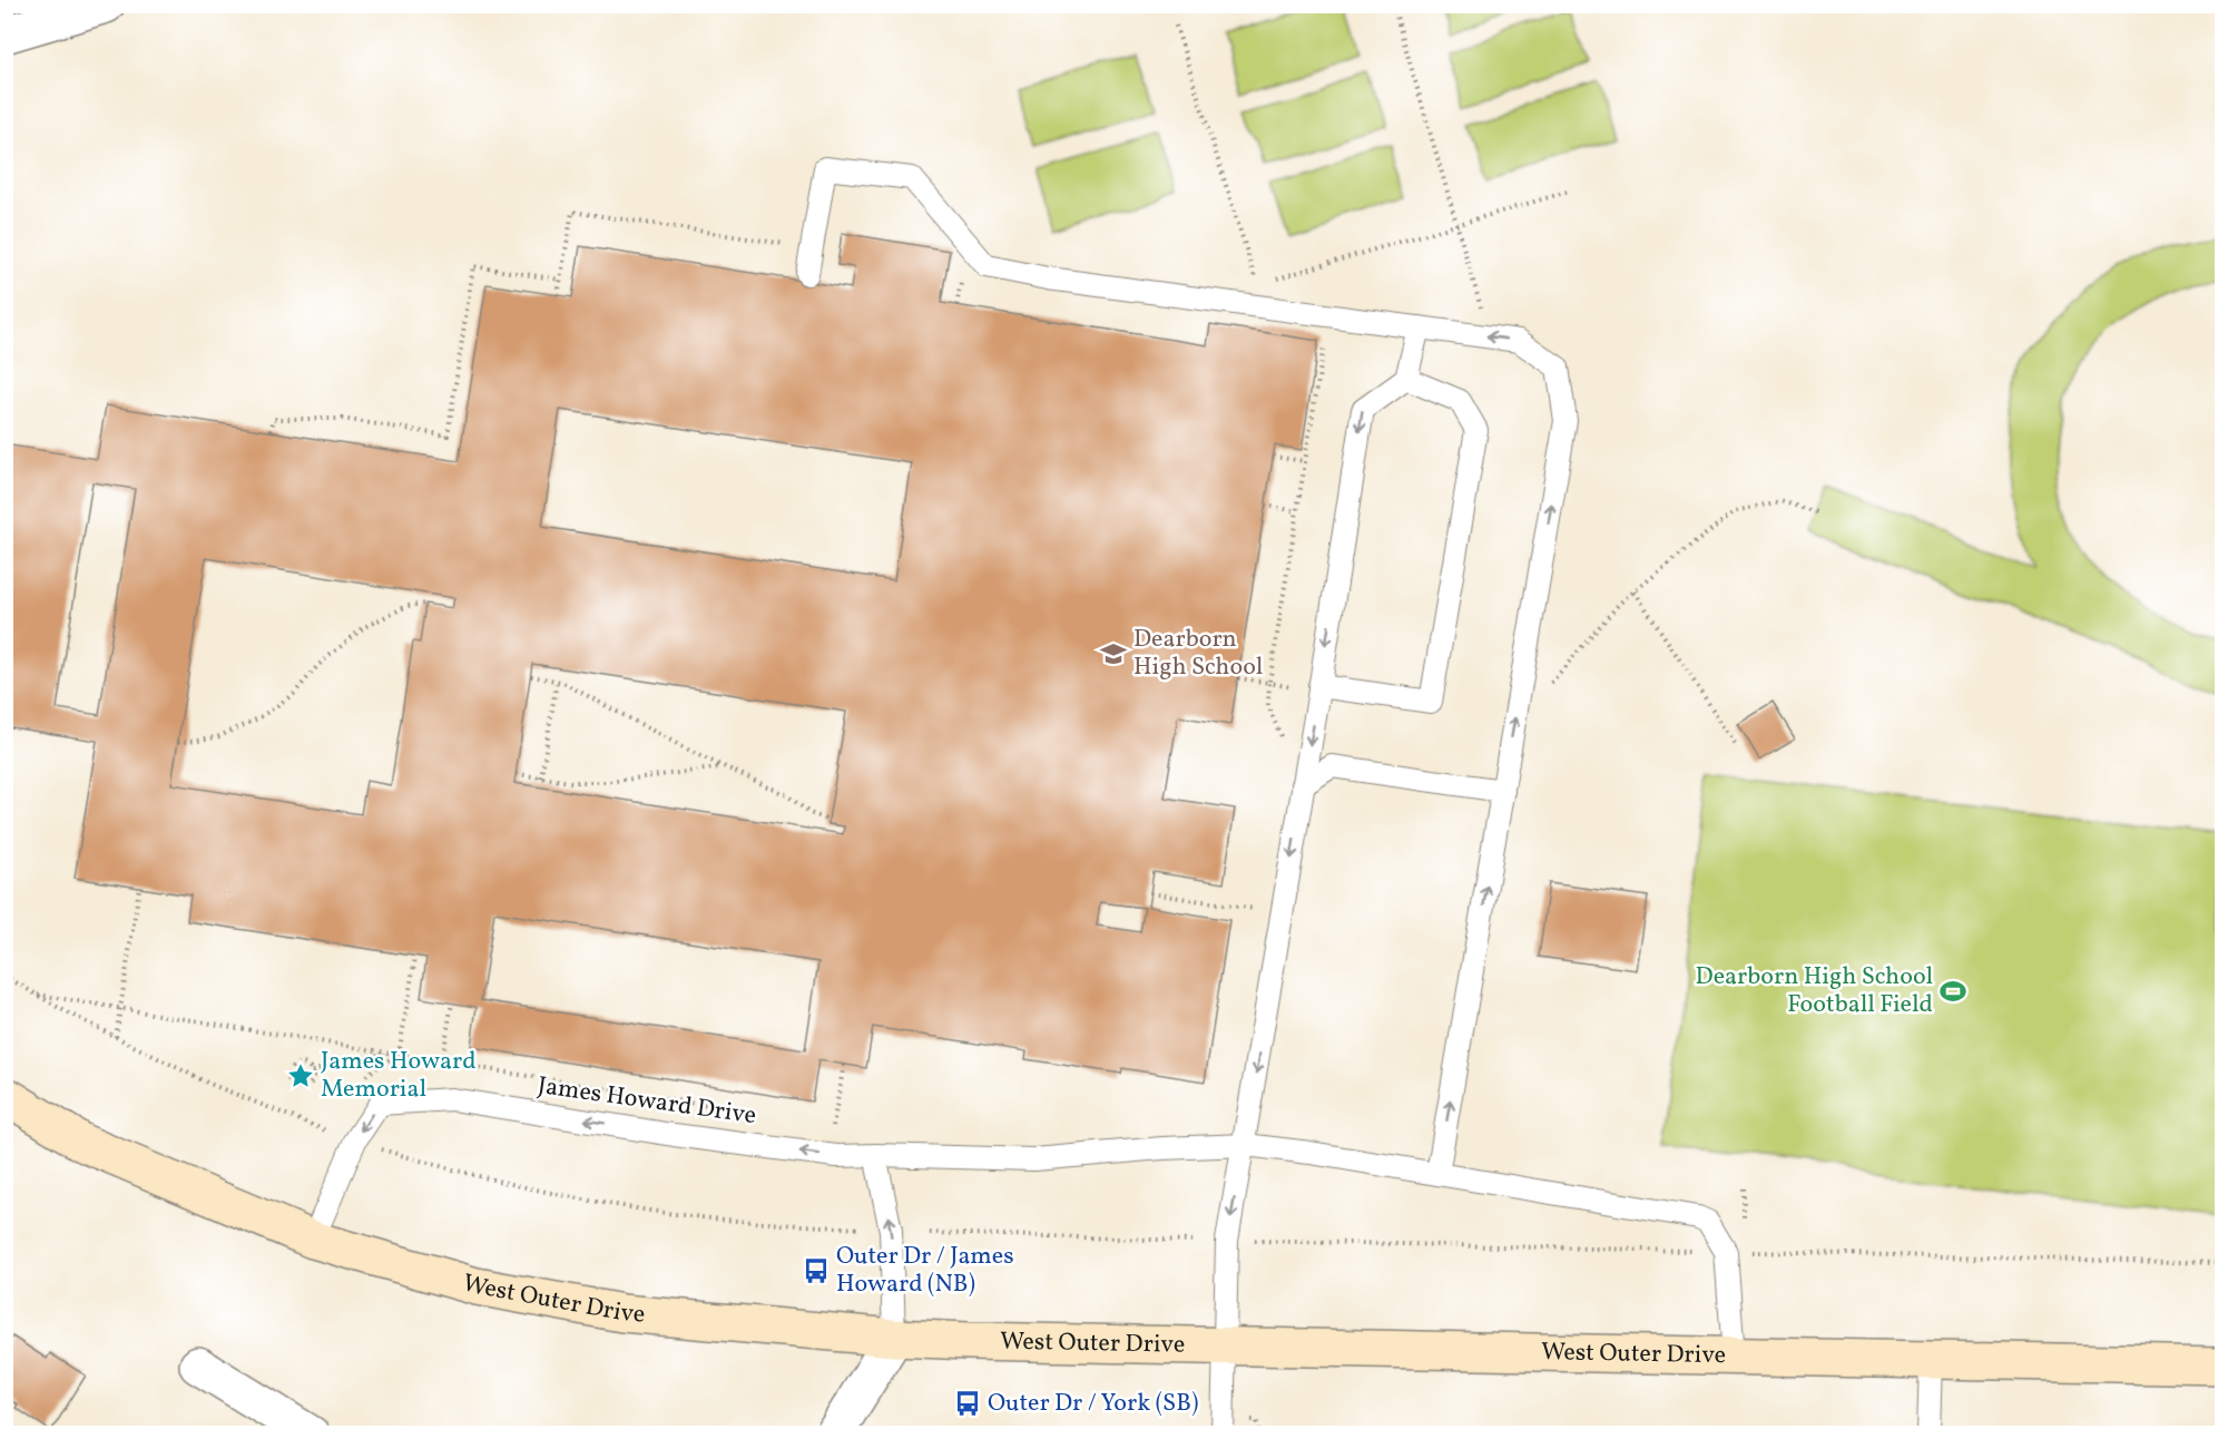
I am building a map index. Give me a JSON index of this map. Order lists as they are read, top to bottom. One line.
{"streets":{"main road":["West Outer Drive"],"lane":["James Howard Drive"]},"crossings":[["James Howard Drive","West Outer Drive"]],"one_way":["James Howard Drive"],"places":{"school or university":["Dearborn High School"],"sports":["Dearborn High School Football Field"],"place":["James Howard Memorial"],"bus stop":["Outer Dr / James Howard (NB)","Outer Dr / York (SB)"]}}
